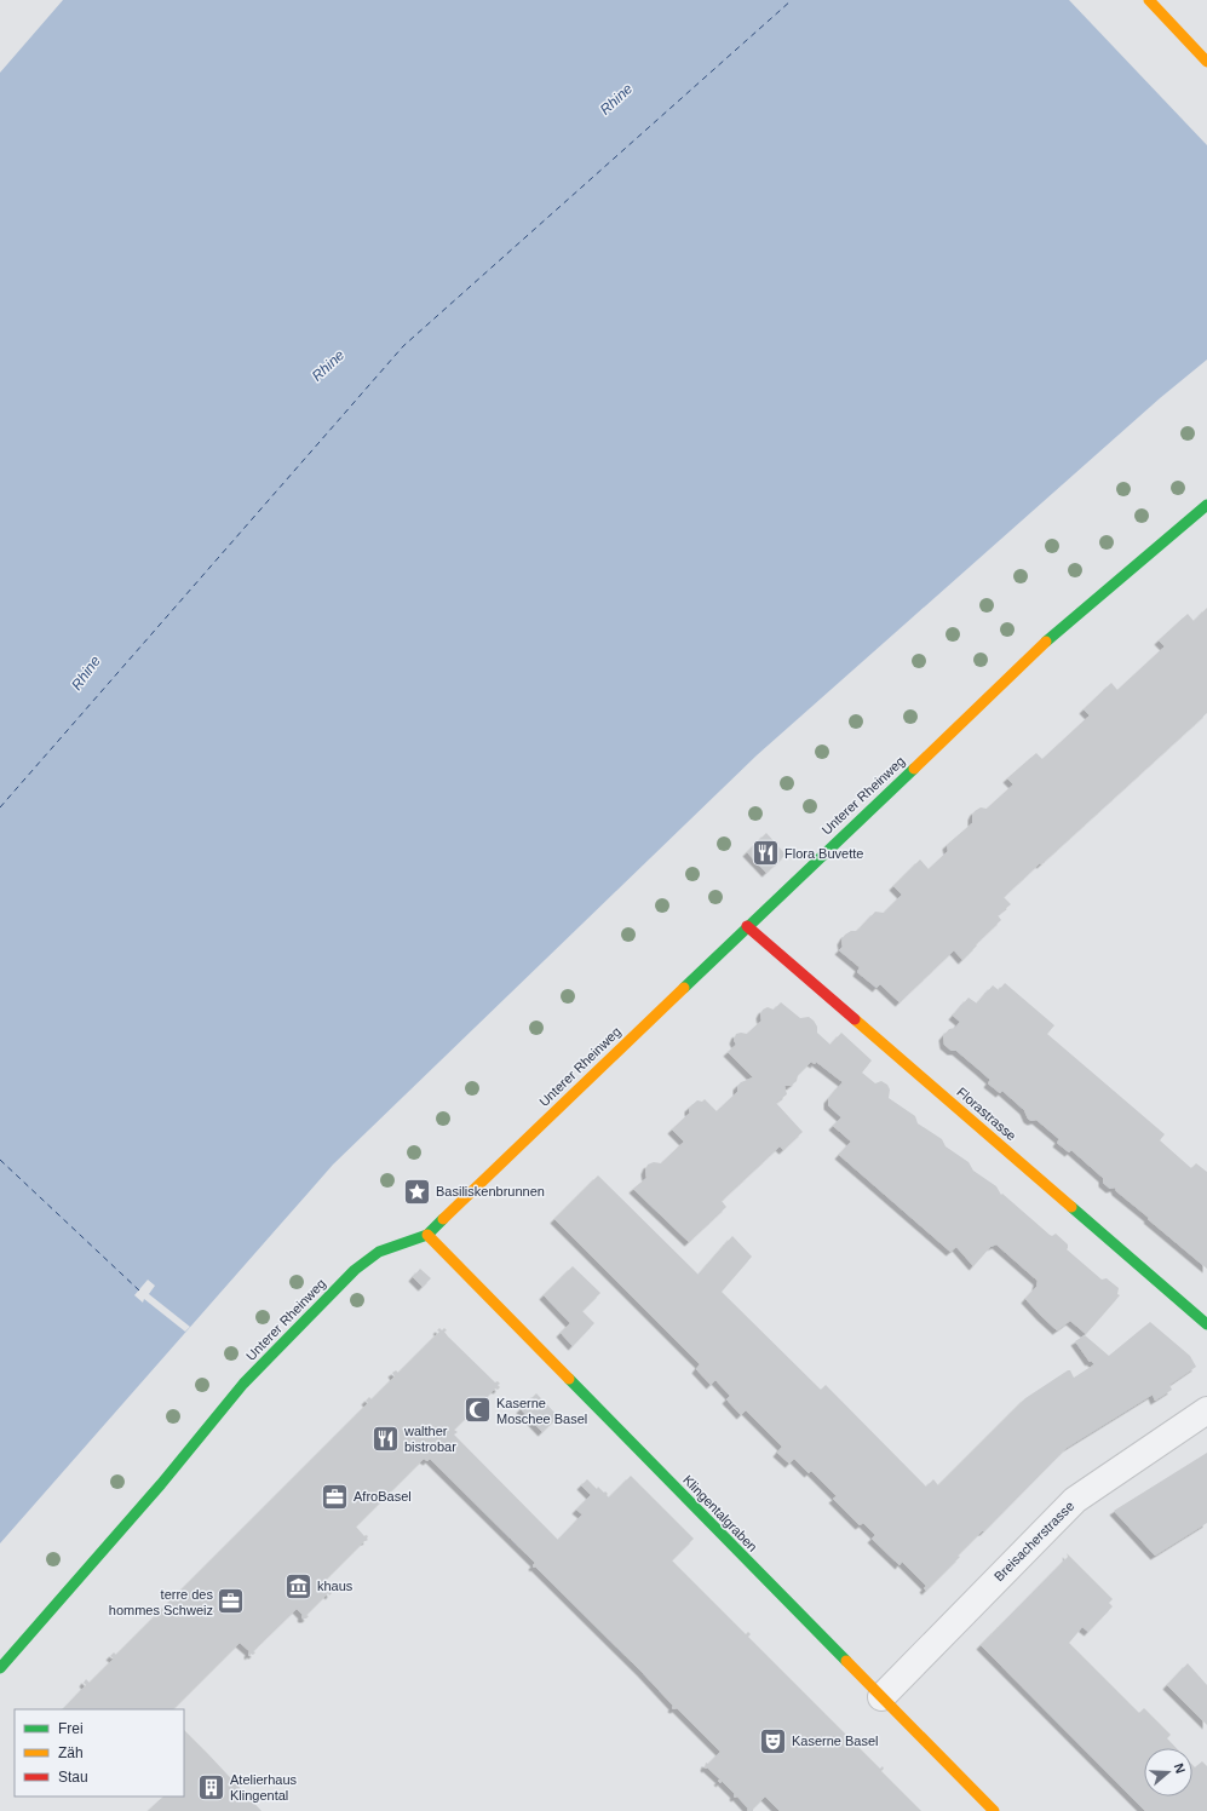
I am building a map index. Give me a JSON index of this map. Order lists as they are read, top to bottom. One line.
{"streets":{"street":["Unterer Rheinweg","Florastrasse","Klingentalgraben","Breisacherstrasse"]},"crossings":[["Unterer Rheinweg","Florastrasse"],["Unterer Rheinweg","Klingentalgraben"],["Klingentalgraben","Breisacherstrasse"]],"water":["Rhine"],"places":{"restaurant":["Flora Buvette","walther bistrobar"],"place":["Basiliskenbrunnen"],"mosque":["Kaserne Moschee Basel"],"office":["AfroBasel","terre des hommes Schweiz"],"museum":["khaus"],"theatre":["Kaserne Basel"],"building":["Atelierhaus Klingental"]},"legend":["Frei","Zäh","Stau"],"north":"right"}
